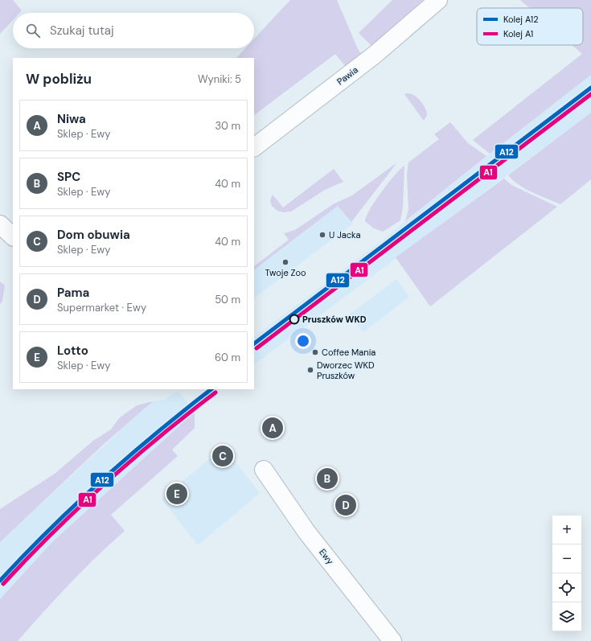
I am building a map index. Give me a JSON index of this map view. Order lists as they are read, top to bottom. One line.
{"streets":{"street":["Pawia","Ewy"]},"places":["U Jacka","Twoje Zoo","Pruszków WKD","Coffee Mania","Dworzec WKD Pruszków"],"lines":["rail line A12","rail line A1"],"legend":["Kolej A12","Kolej A1"],"page":{"search":"Szukaj tutaj","heading":["W pobliżu","Wyniki: 5"],"list":[{"mark":"A","name":"Niwa","note":"Sklep · Ewy","value":"30 m"},{"mark":"B","name":"SPC","note":"Sklep · Ewy","value":"40 m"},{"mark":"C","name":"Dom obuwia","note":"Sklep · Ewy","value":"40 m"},{"mark":"D","name":"Pama","note":"Supermarket · Ewy","value":"50 m"},{"mark":"E","name":"Lotto","note":"Sklep · Ewy","value":"60 m"}],"pins":["A","C","B","E","D"],"map_buttons":["+","−"]}}
